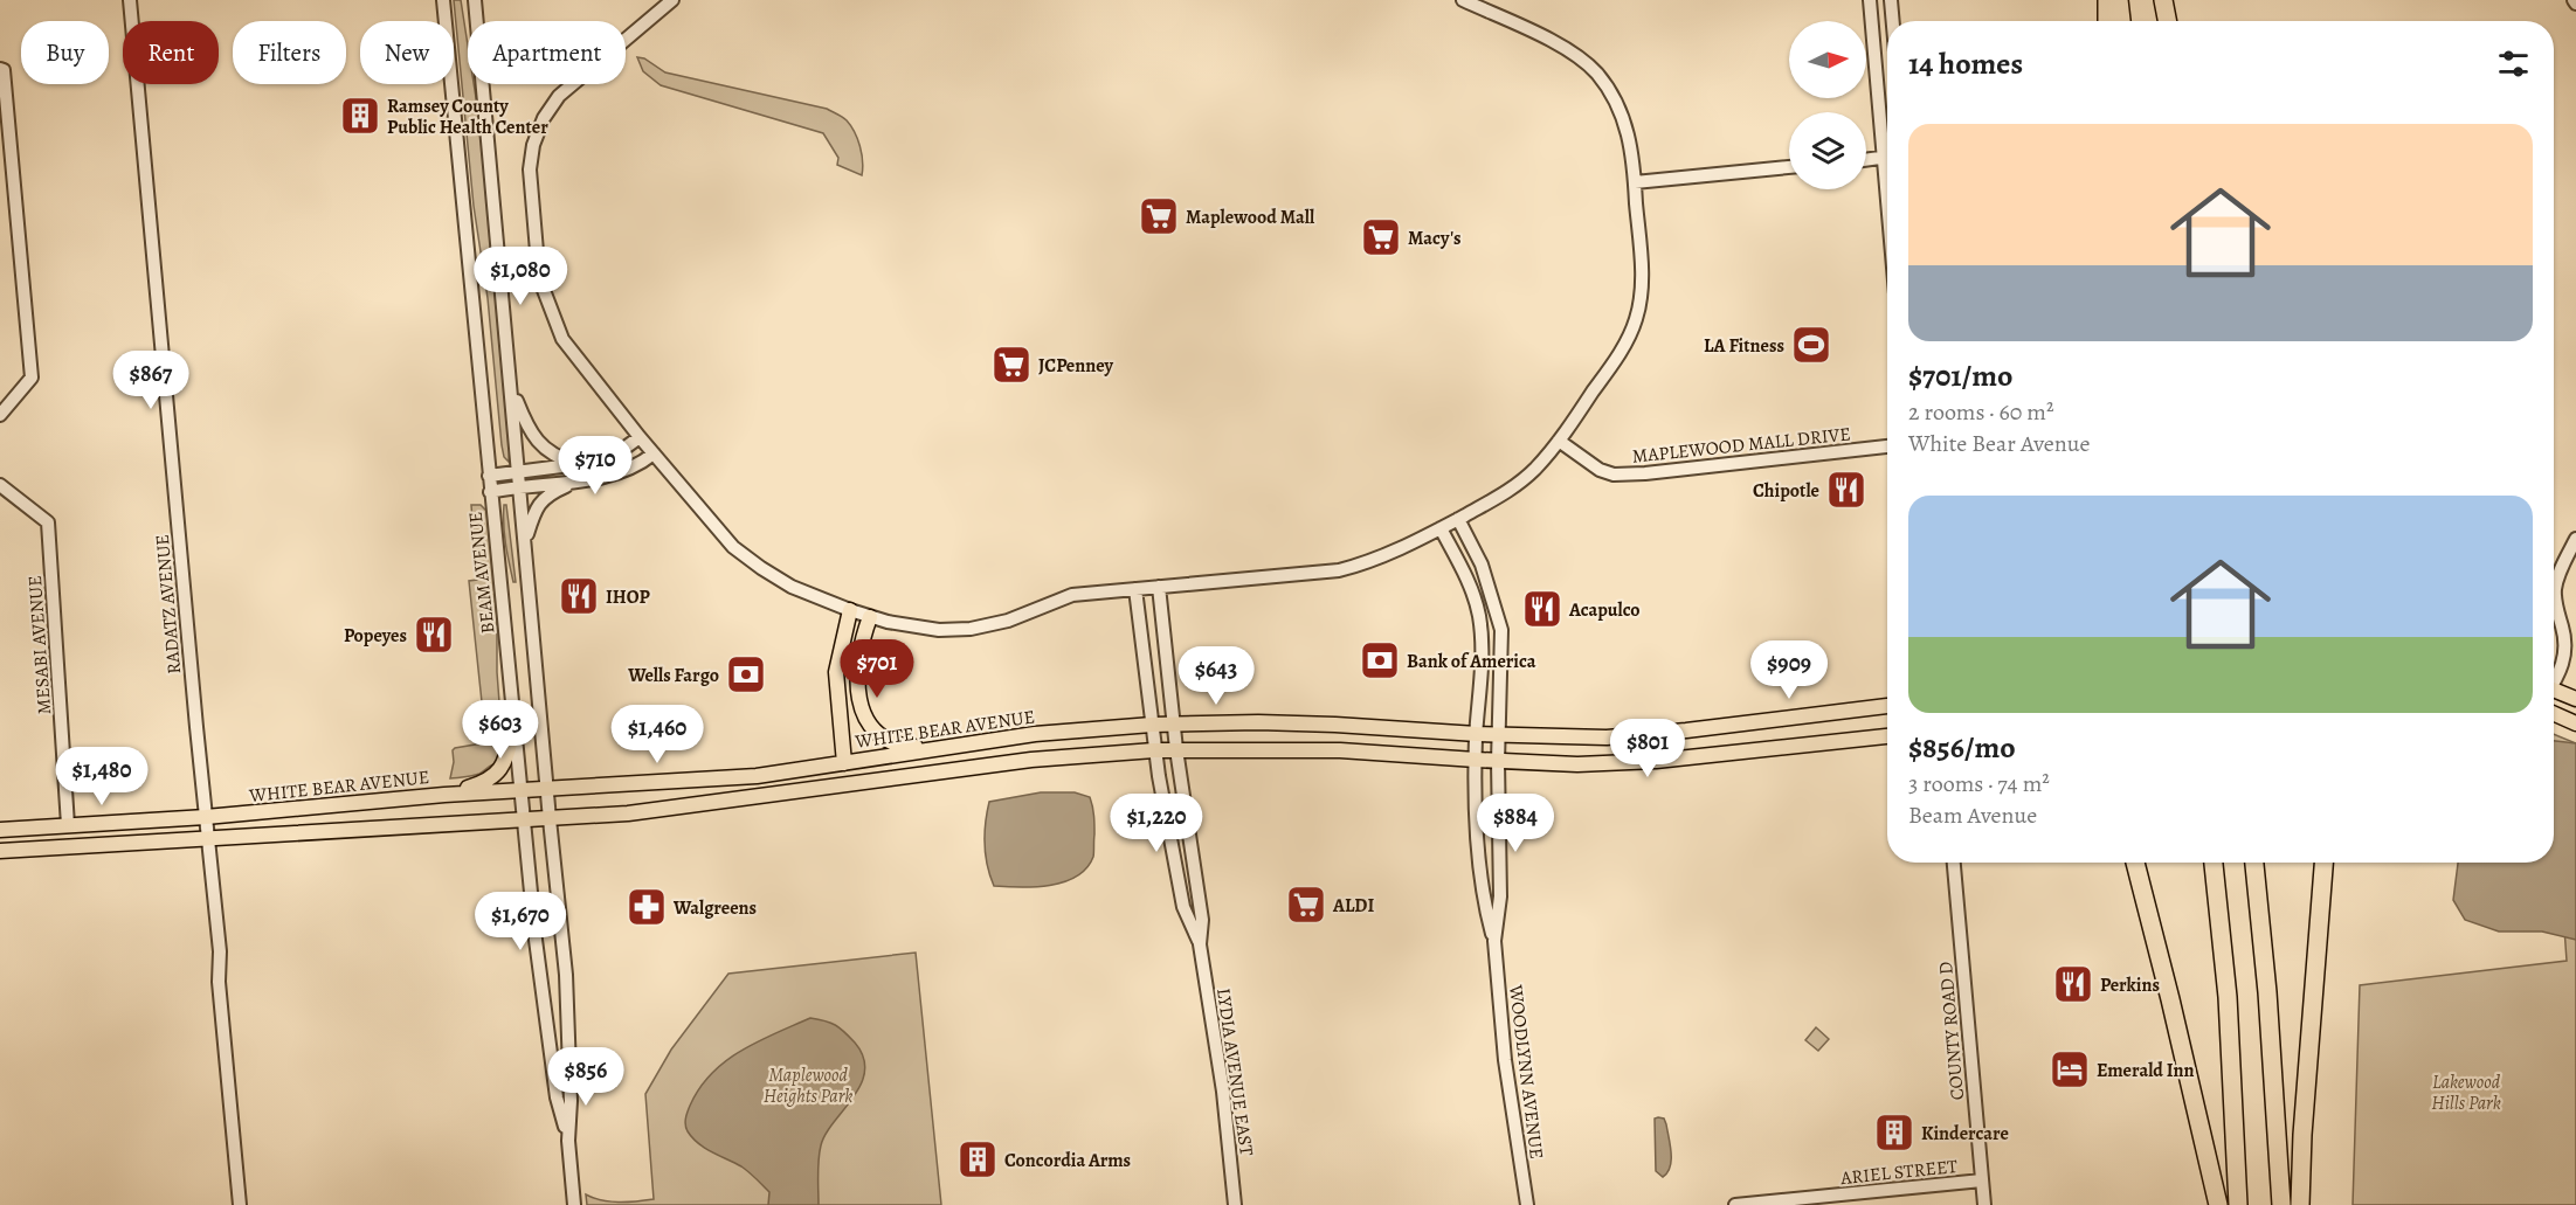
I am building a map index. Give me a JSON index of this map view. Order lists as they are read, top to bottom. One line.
{"streets":{"main road":["WHITE BEAR AVENUE"],"street":["MAPLEWOOD MALL DRIVE","BEAM AVENUE","RADATZ AVENUE","MESABI AVENUE","COUNTY ROAD D","LYDIA AVENUE EAST","WOODLYNN AVENUE","ARIEL STREET"]},"crossings":[["BEAM AVENUE","WHITE BEAR AVENUE"],["RADATZ AVENUE","WHITE BEAR AVENUE"],["MESABI AVENUE","WHITE BEAR AVENUE"],["WHITE BEAR AVENUE","LYDIA AVENUE EAST"],["WHITE BEAR AVENUE","WOODLYNN AVENUE"],["COUNTY ROAD D","ARIEL STREET"]],"parks":["Maplewood Heights Park","Lakewood Hills Park"],"places":{"building":["Ramsey County Public Health Center","Kindercare","Concordia Arms"],"supermarket":["Maplewood Mall","Macy's","JCPenney","ALDI"],"sports":["LA Fitness"],"restaurant":["Chipotle","IHOP","Acapulco","Popeyes","Perkins"],"bank":["Bank of America","Wells Fargo"],"pharmacy":["Walgreens"],"hotel":["Emerald Inn"]},"north":"right","page":{"chip":["Buy","Rent","Filters","New","Apartment"],"heading":"14 homes","list":[{"name":"$701/mo","note":"2 rooms · 60 m² · White Bear Avenue"},{"name":"$856/mo","note":"3 rooms · 74 m² · Beam Avenue"}],"price":["$1,080","$867","$710","$701","$909","$643","$603","$1,460","$801","$1,480","$1,220","$884","$1,670","$856"]}}
